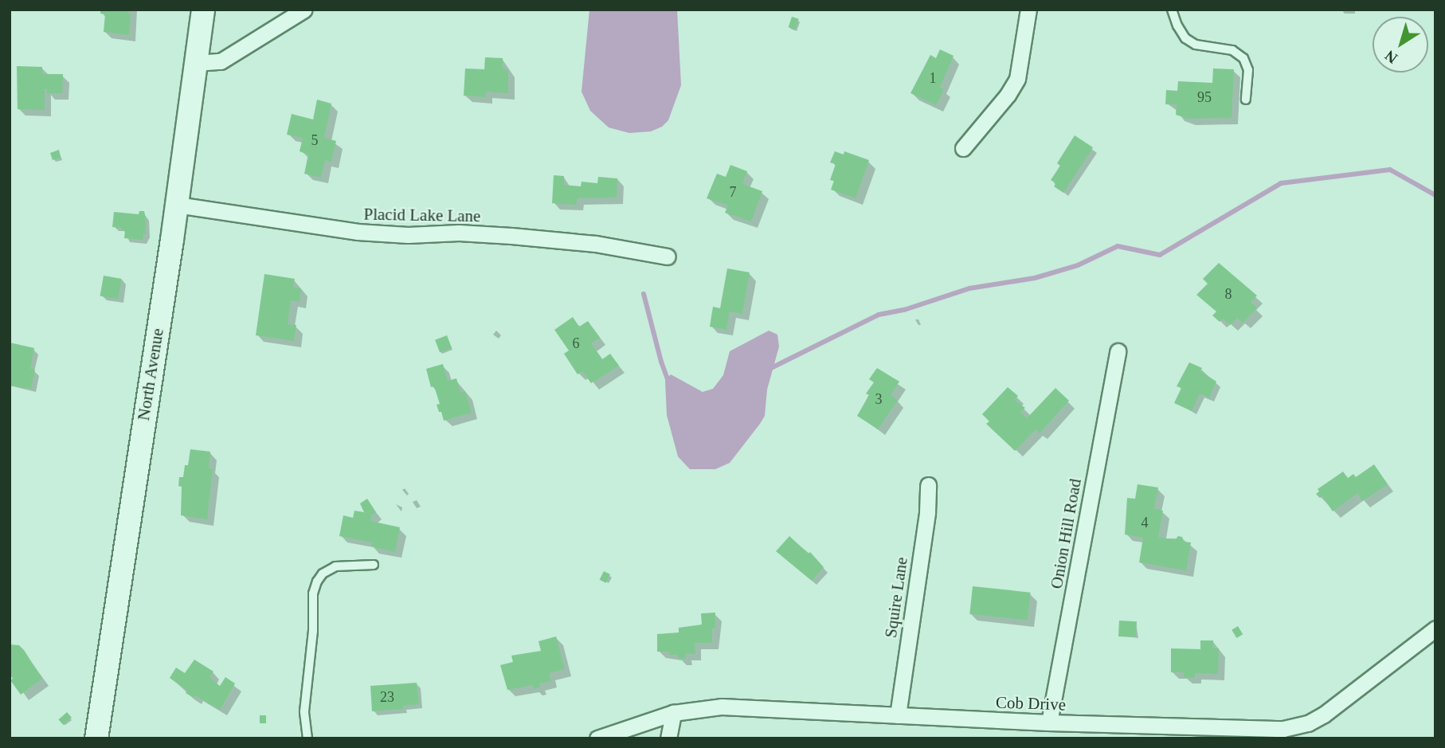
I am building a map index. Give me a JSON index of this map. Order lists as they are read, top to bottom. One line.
{"streets":{"street":["Placid Lake Lane","North Avenue","Onion Hill Road","Squire Lane","Cob Drive"]},"crossings":[["Placid Lake Lane","North Avenue"],["Onion Hill Road","Cob Drive"],["Squire Lane","Cob Drive"]],"house_numbers":["1","95","5","7","8","6","3","4","23"],"north":"bottom left"}
